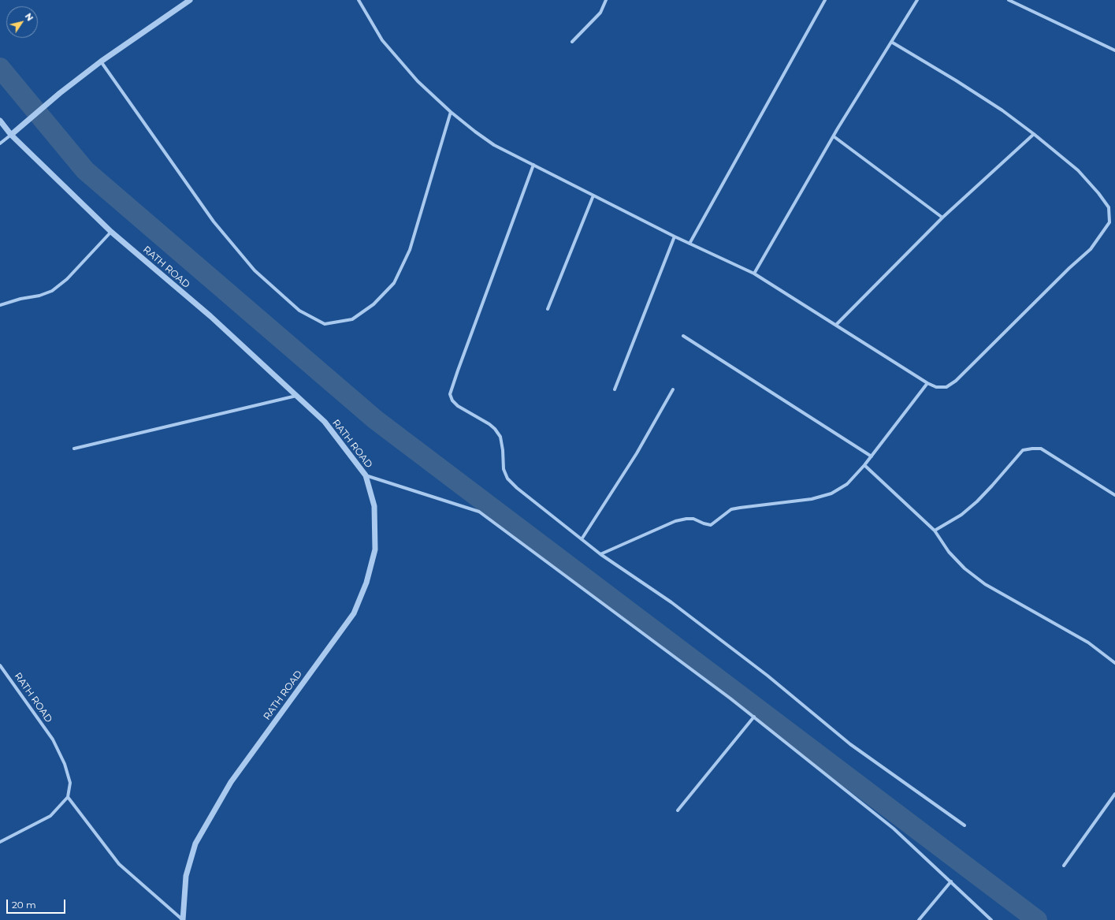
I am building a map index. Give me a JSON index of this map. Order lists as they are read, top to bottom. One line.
{"streets":{"street":["RATH ROAD"]},"scale_bar":"20 m","north":"top right"}
